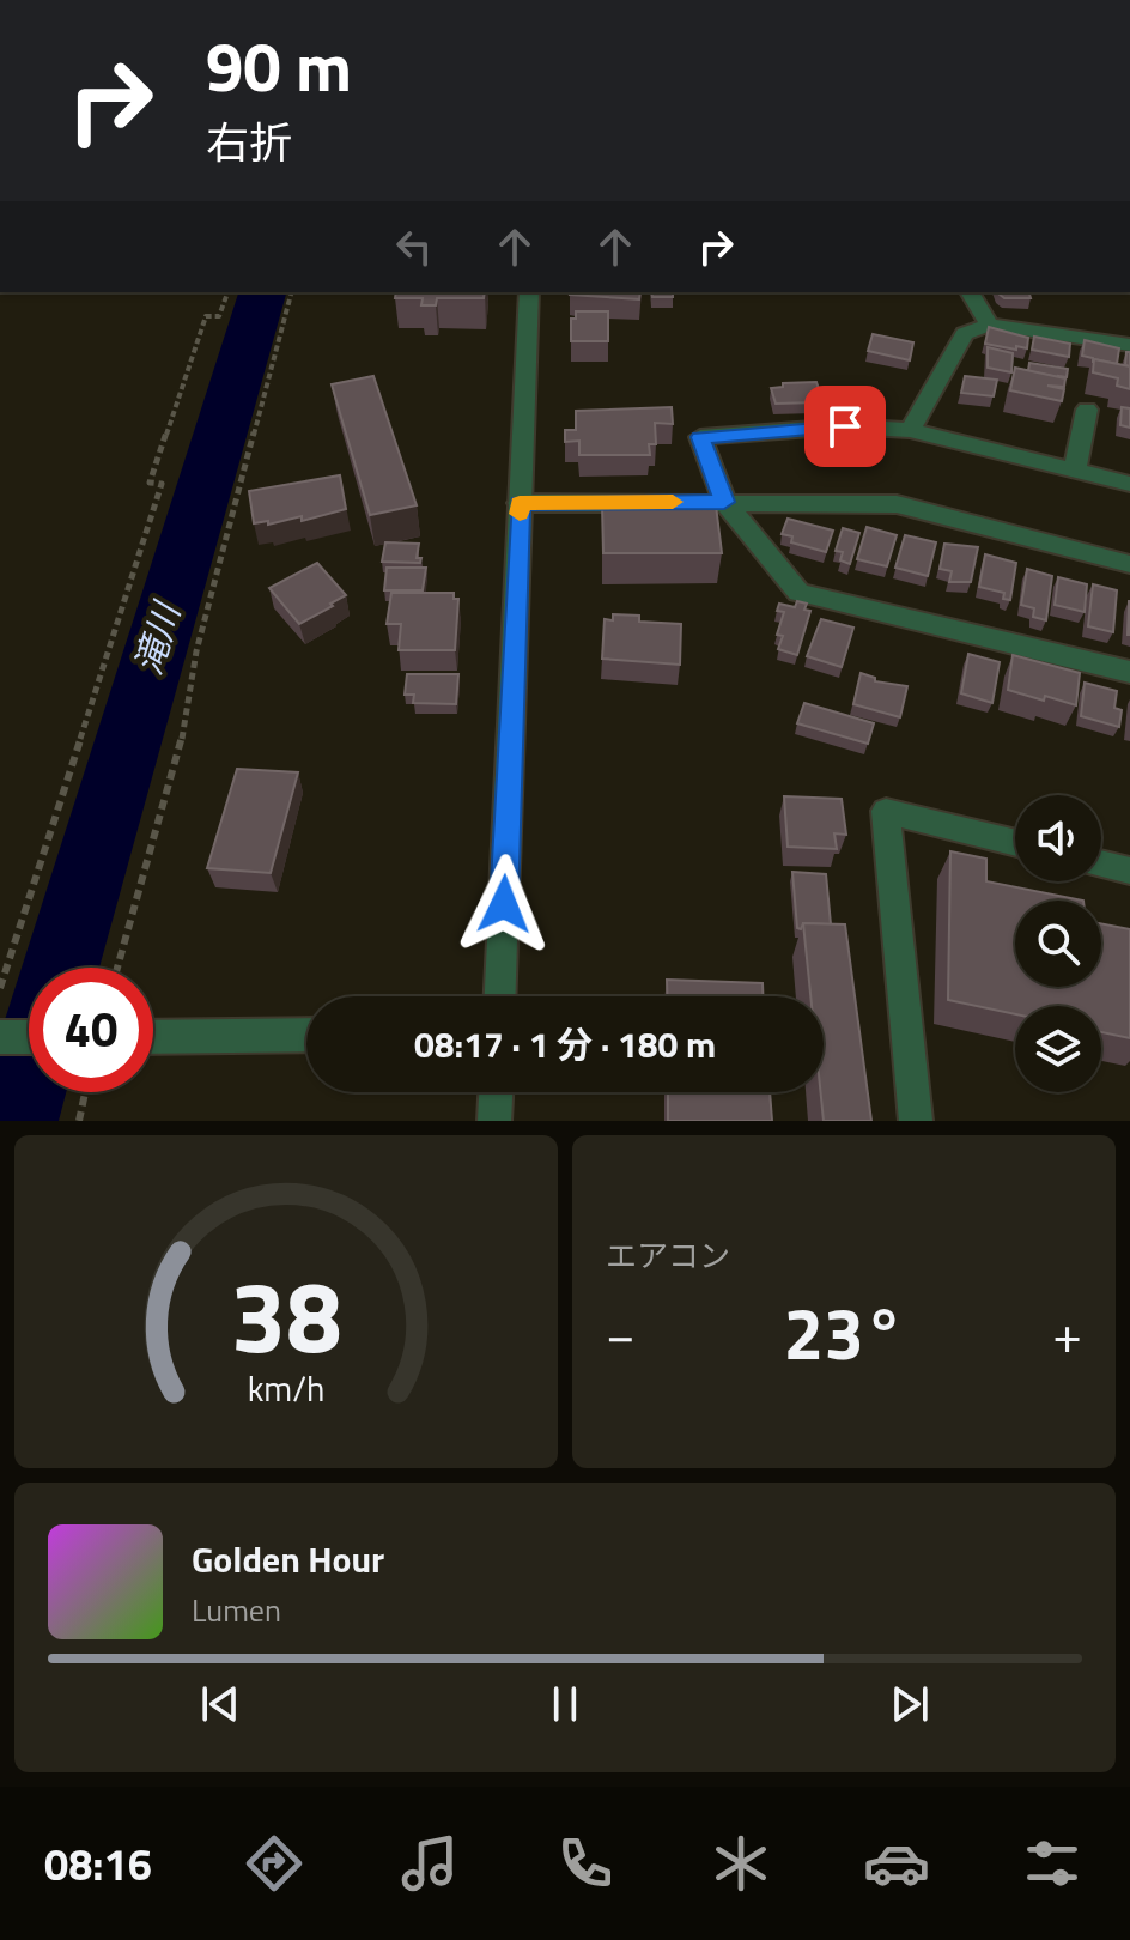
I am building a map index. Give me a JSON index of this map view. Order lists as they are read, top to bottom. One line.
{"water":["滝川"],"page":{"turn":["90 m","右折"],"limit":"40","trip":"08:17 · 1 分 · 180 m","tile":"エアコン","heat":["−","23°","+"],"song":["Golden Hour","Lumen"],"tabs":"08:16","gauge":["38","km/h"]}}
